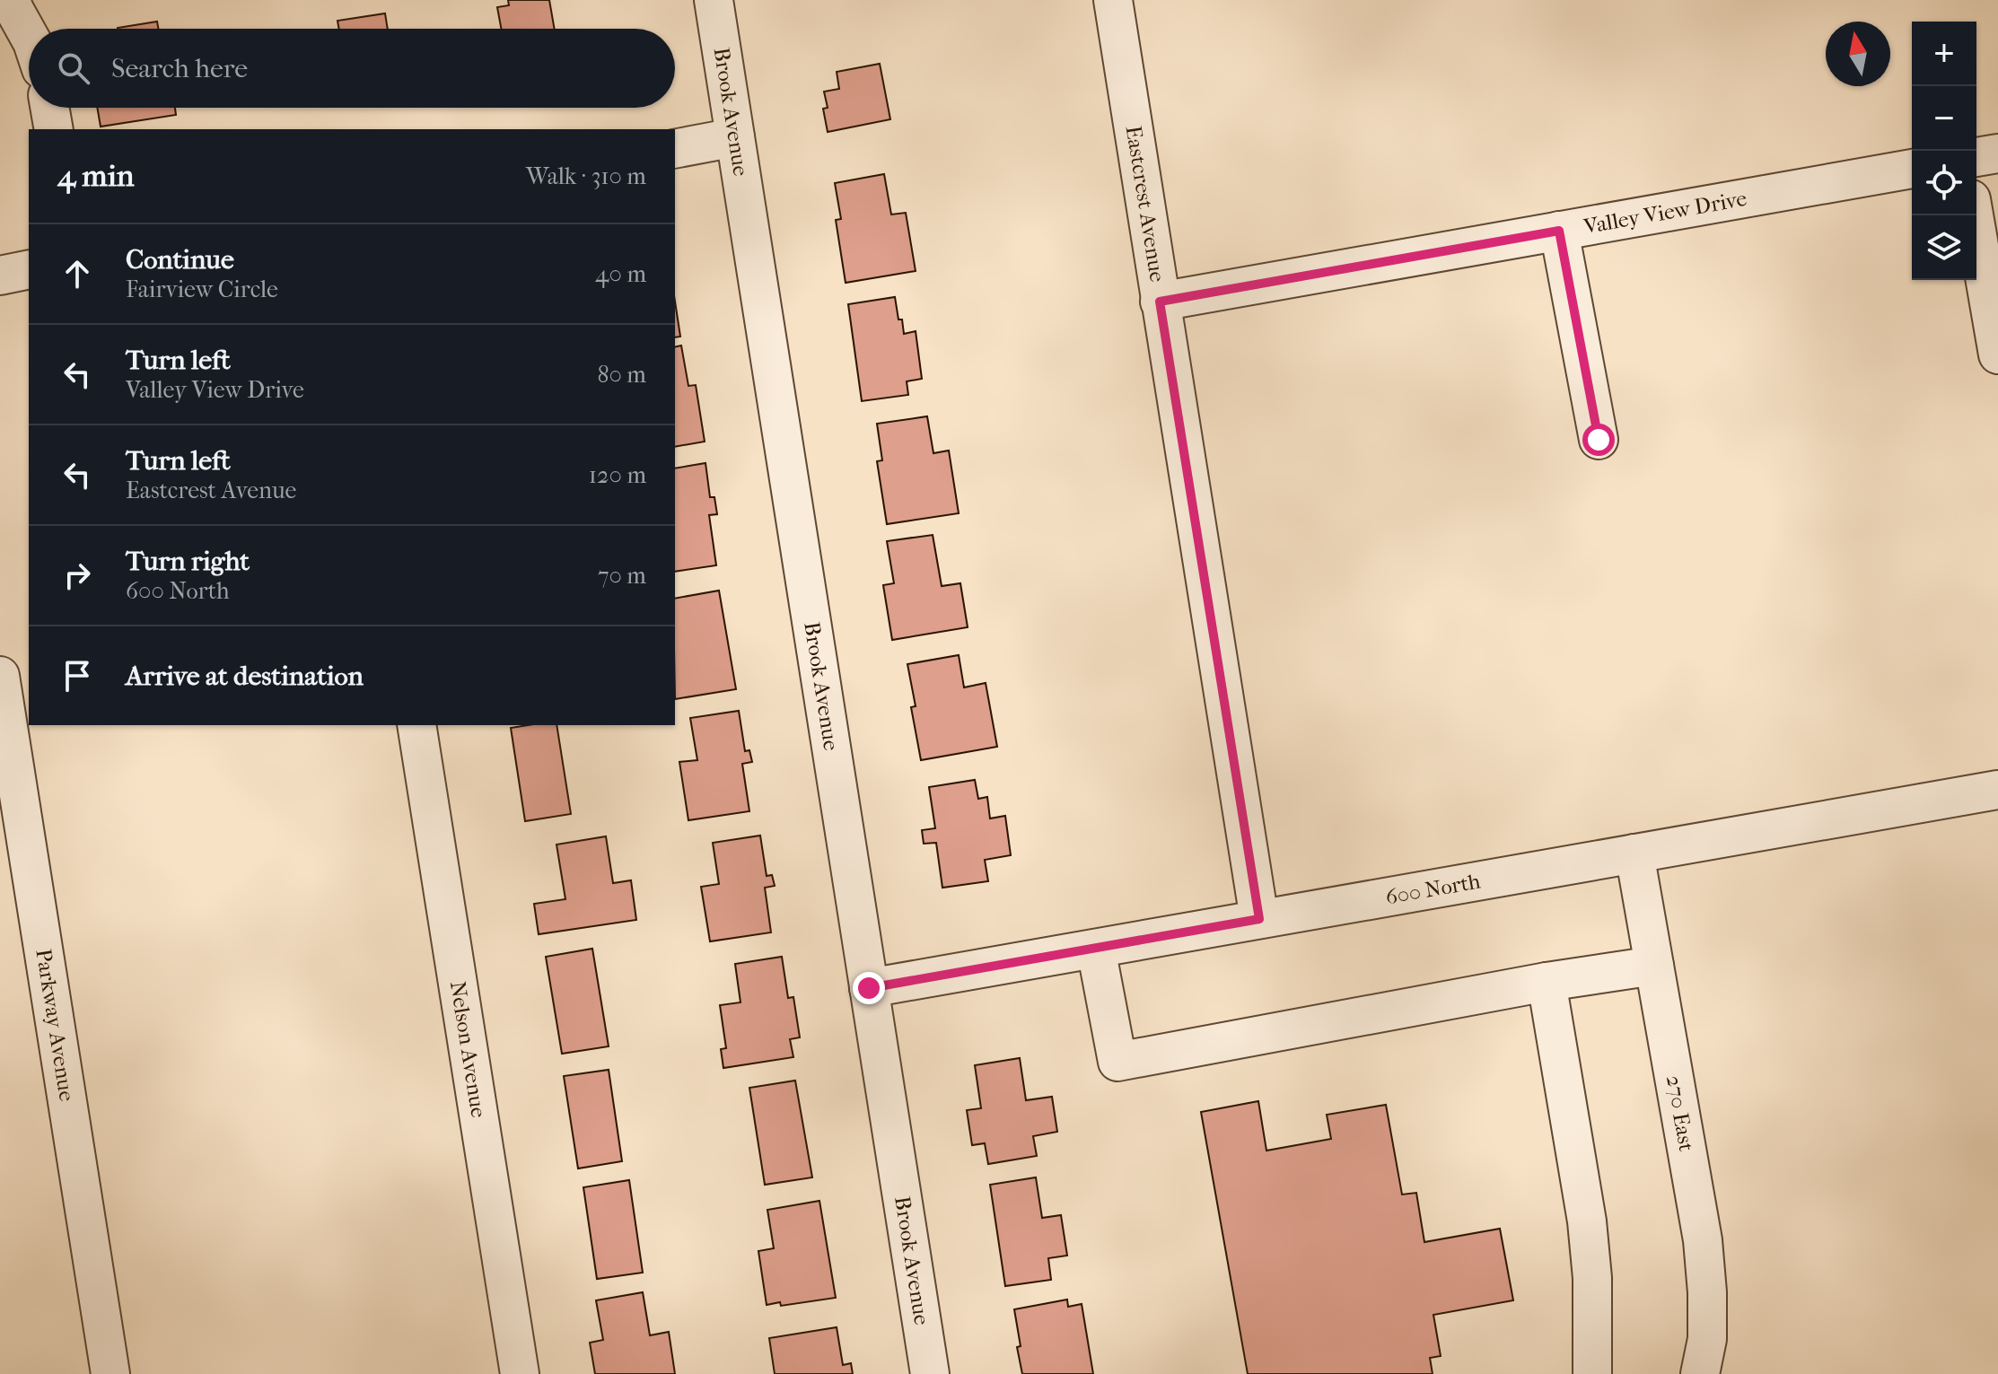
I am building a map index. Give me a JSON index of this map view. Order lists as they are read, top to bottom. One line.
{"streets":{"street":["Brook Avenue","Eastcrest Avenue","Valley View Drive","600 North","Parkway Avenue","Nelson Avenue","270 East"]},"crossings":[["Brook Avenue","600 North"],["Eastcrest Avenue","Valley View Drive"],["Eastcrest Avenue","600 North"],["600 North","270 East"]],"north":"top","page":{"map_buttons":["+","−"],"search":"Search here","heading":["4 min","Walk · 310 m"],"list":[["Continue","Fairview Circle","40 m"],["Turn left","Valley View Drive","80 m"],["Turn left","Eastcrest Avenue","120 m"],["Turn right","600 North","70 m"],"Arrive at destination"]}}
